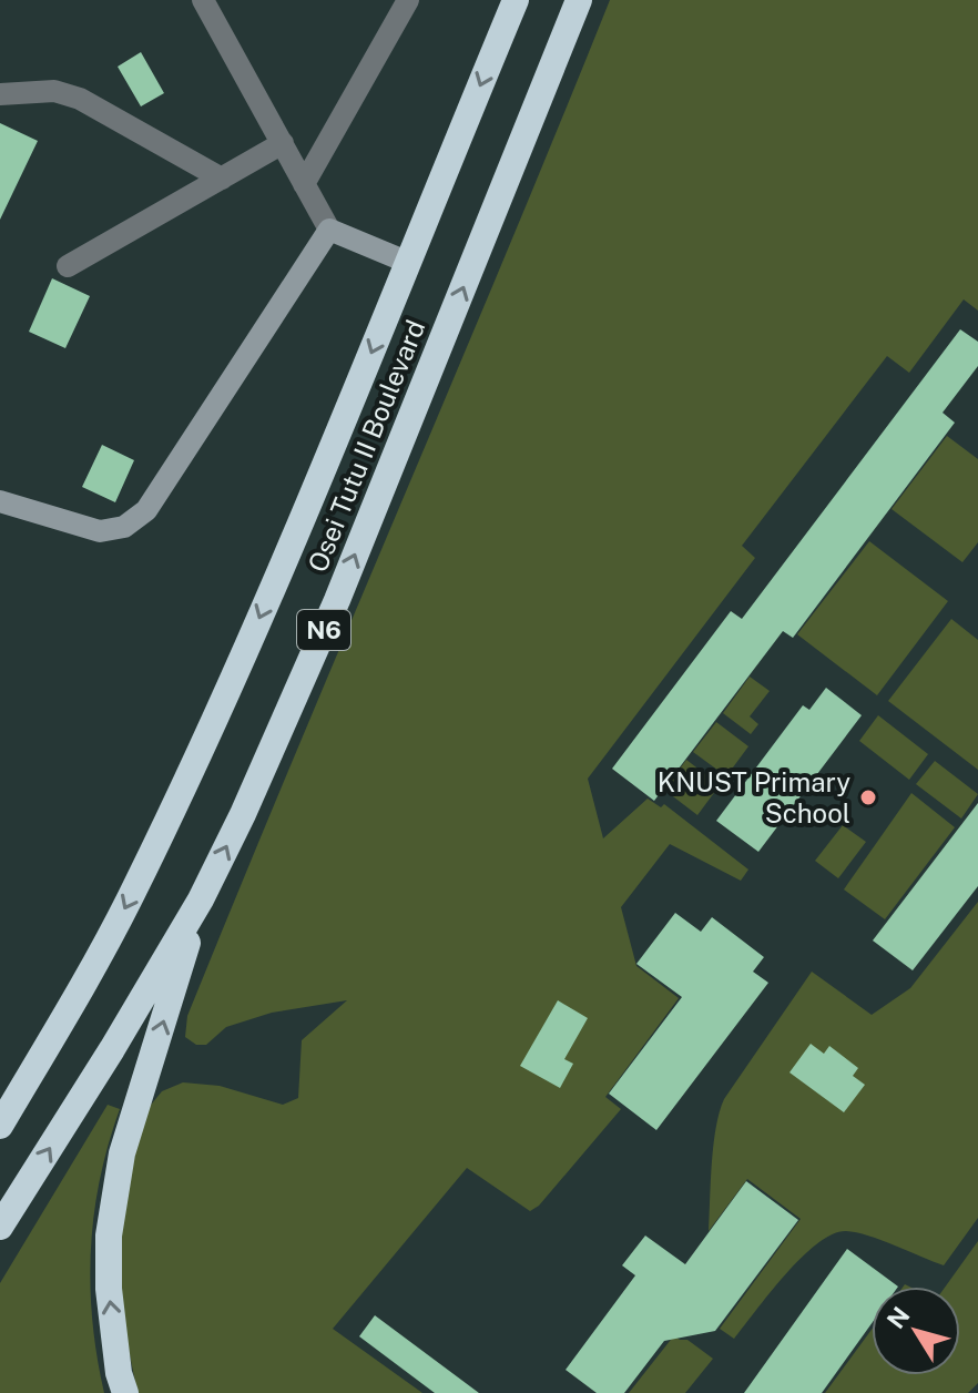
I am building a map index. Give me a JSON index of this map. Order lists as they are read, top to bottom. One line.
{"streets":{"highway":["Osei Tutu II Boulevard","N6"]},"places":["KNUST Primary School"],"north":"top left"}
